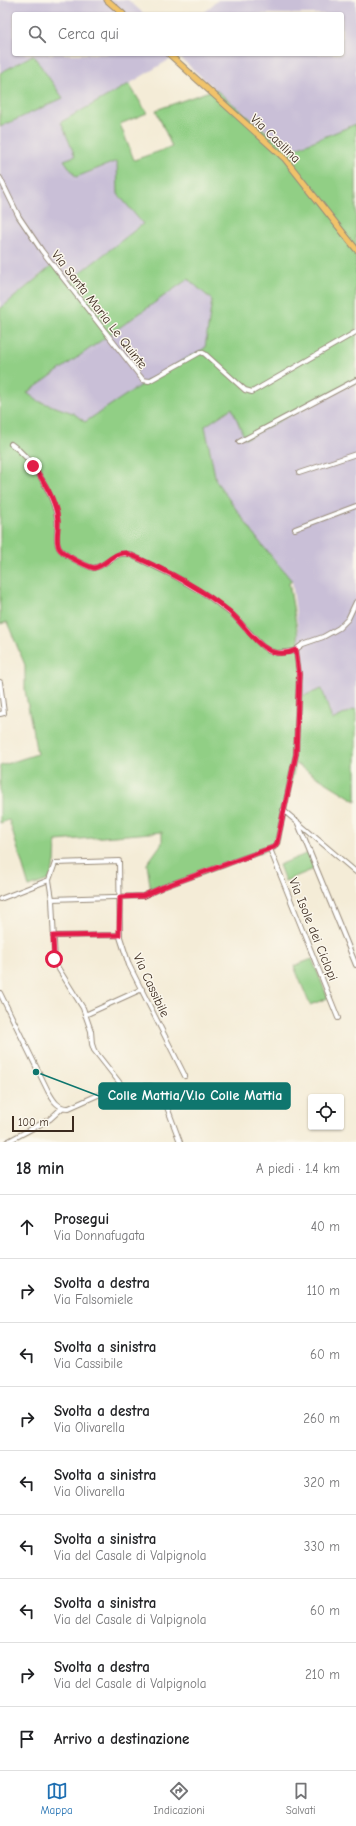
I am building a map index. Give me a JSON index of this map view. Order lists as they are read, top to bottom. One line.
{"streets":{"main road":["Via Casilina"],"street":["Via Santa Maria Le Quinte","Via Isole dei Ciclopi","Via Cassibile"]},"places":["Colle Mattia/V.lo Colle Mattia"],"scale_bar":"100 m","page":{"search":"Cerca qui","scale":"100 m","heading":["18 min","A piedi · 1.4 km"],"list":[["Prosegui","Via Donnafugata","40 m"],["Svolta a destra","Via Falsomiele","110 m"],["Svolta a sinistra","Via Cassibile","60 m"],["Svolta a destra","Via Olivarella","260 m"],["Svolta a sinistra","Via Olivarella","320 m"],["Svolta a sinistra","Via del Casale di Valpignola","330 m"],["Svolta a sinistra","Via del Casale di Valpignola","60 m"],["Svolta a destra","Via del Casale di Valpignola","210 m"],"Arrivo a destinazione"],"nav":["Mappa","Indicazioni","Salvati"]}}
